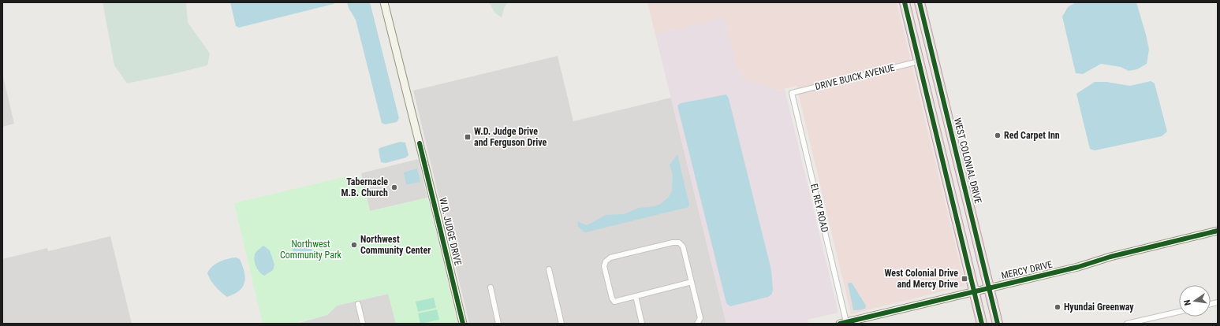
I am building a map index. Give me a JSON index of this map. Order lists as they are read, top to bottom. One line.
{"streets":{"highway":["WEST COLONIAL DRIVE"],"street":["DRIVE BUICK AVENUE","EL REY ROAD","W.D. JUDGE DRIVE","MERCY DRIVE"]},"crossings":[["DRIVE BUICK AVENUE","EL REY ROAD"],["WEST COLONIAL DRIVE","MERCY DRIVE"],["EL REY ROAD","MERCY DRIVE"]],"parks":["Northwest Community Park"],"places":{"other":["Red Carpet Inn","Tabernacle M.B. Church","Northwest Community Center","Hyundai Greenway"],"transit":["W.D. Judge Drive and Ferguson Drive","West Colonial Drive and Mercy Drive"]},"north":"left"}
